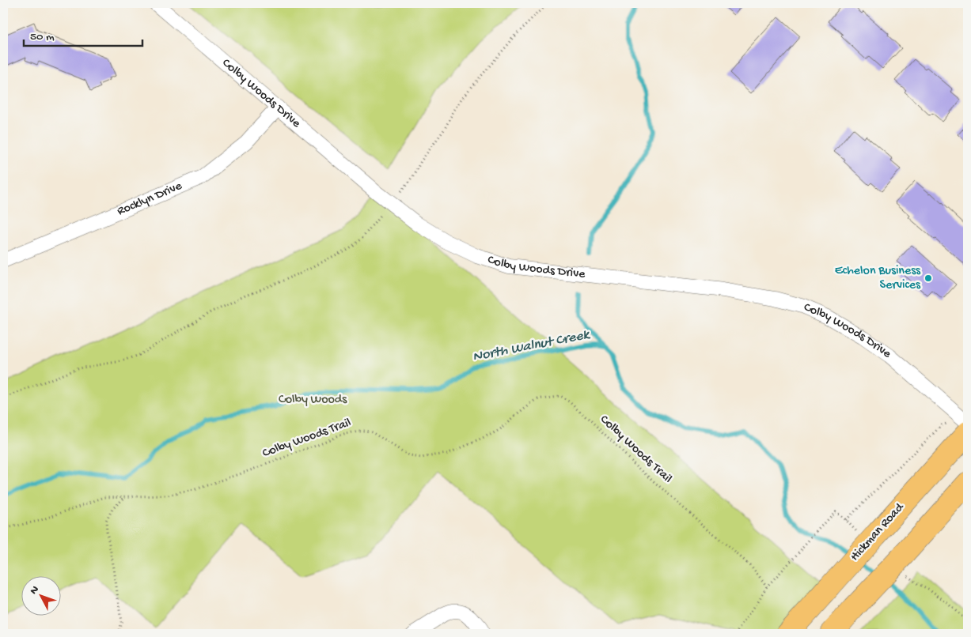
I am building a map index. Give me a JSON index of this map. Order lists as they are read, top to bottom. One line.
{"streets":{"main road":["Hickman Road"],"street":["Colby Woods Drive","Rocklyn Drive"],"path":["Colby Woods Trail"]},"crossings":[["Colby Woods Drive","Rocklyn Drive"]],"water":["North Walnut Creek"],"parks":["Colby Woods"],"places":["Echelon Business Services"],"scale_bar":"50 m","north":"top left"}
